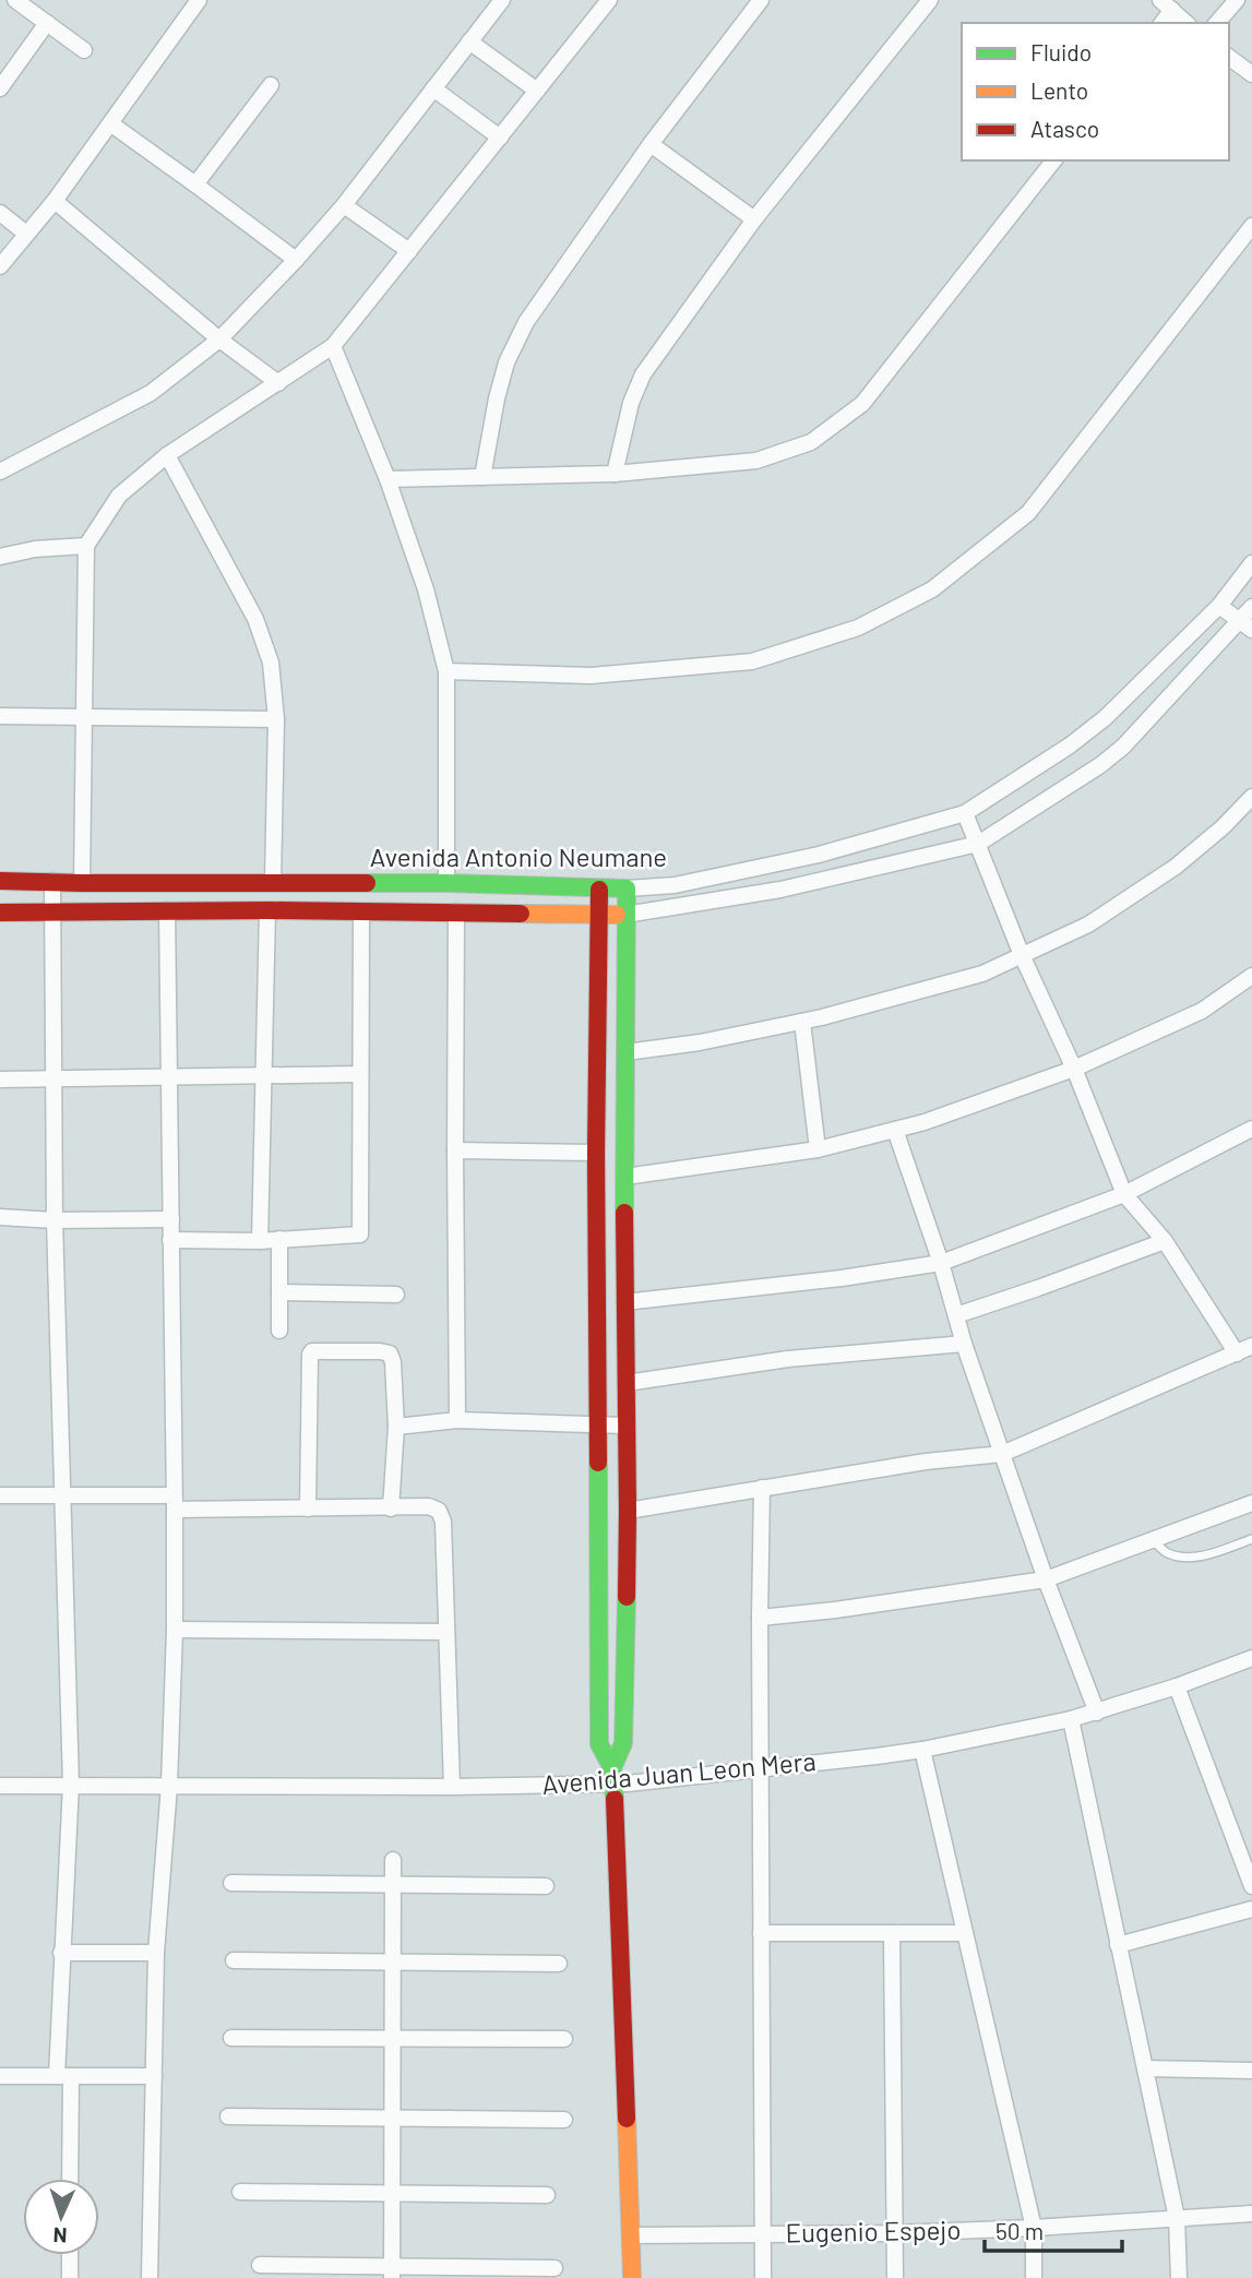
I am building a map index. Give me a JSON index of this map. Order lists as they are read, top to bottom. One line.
{"streets":{"street":["Avenida Antonio Neumane","Avenida Juan Leon Mera","Eugenio Espejo"]},"legend":["Fluido","Lento","Atasco"],"scale_bar":"50 m","north":"bottom"}
